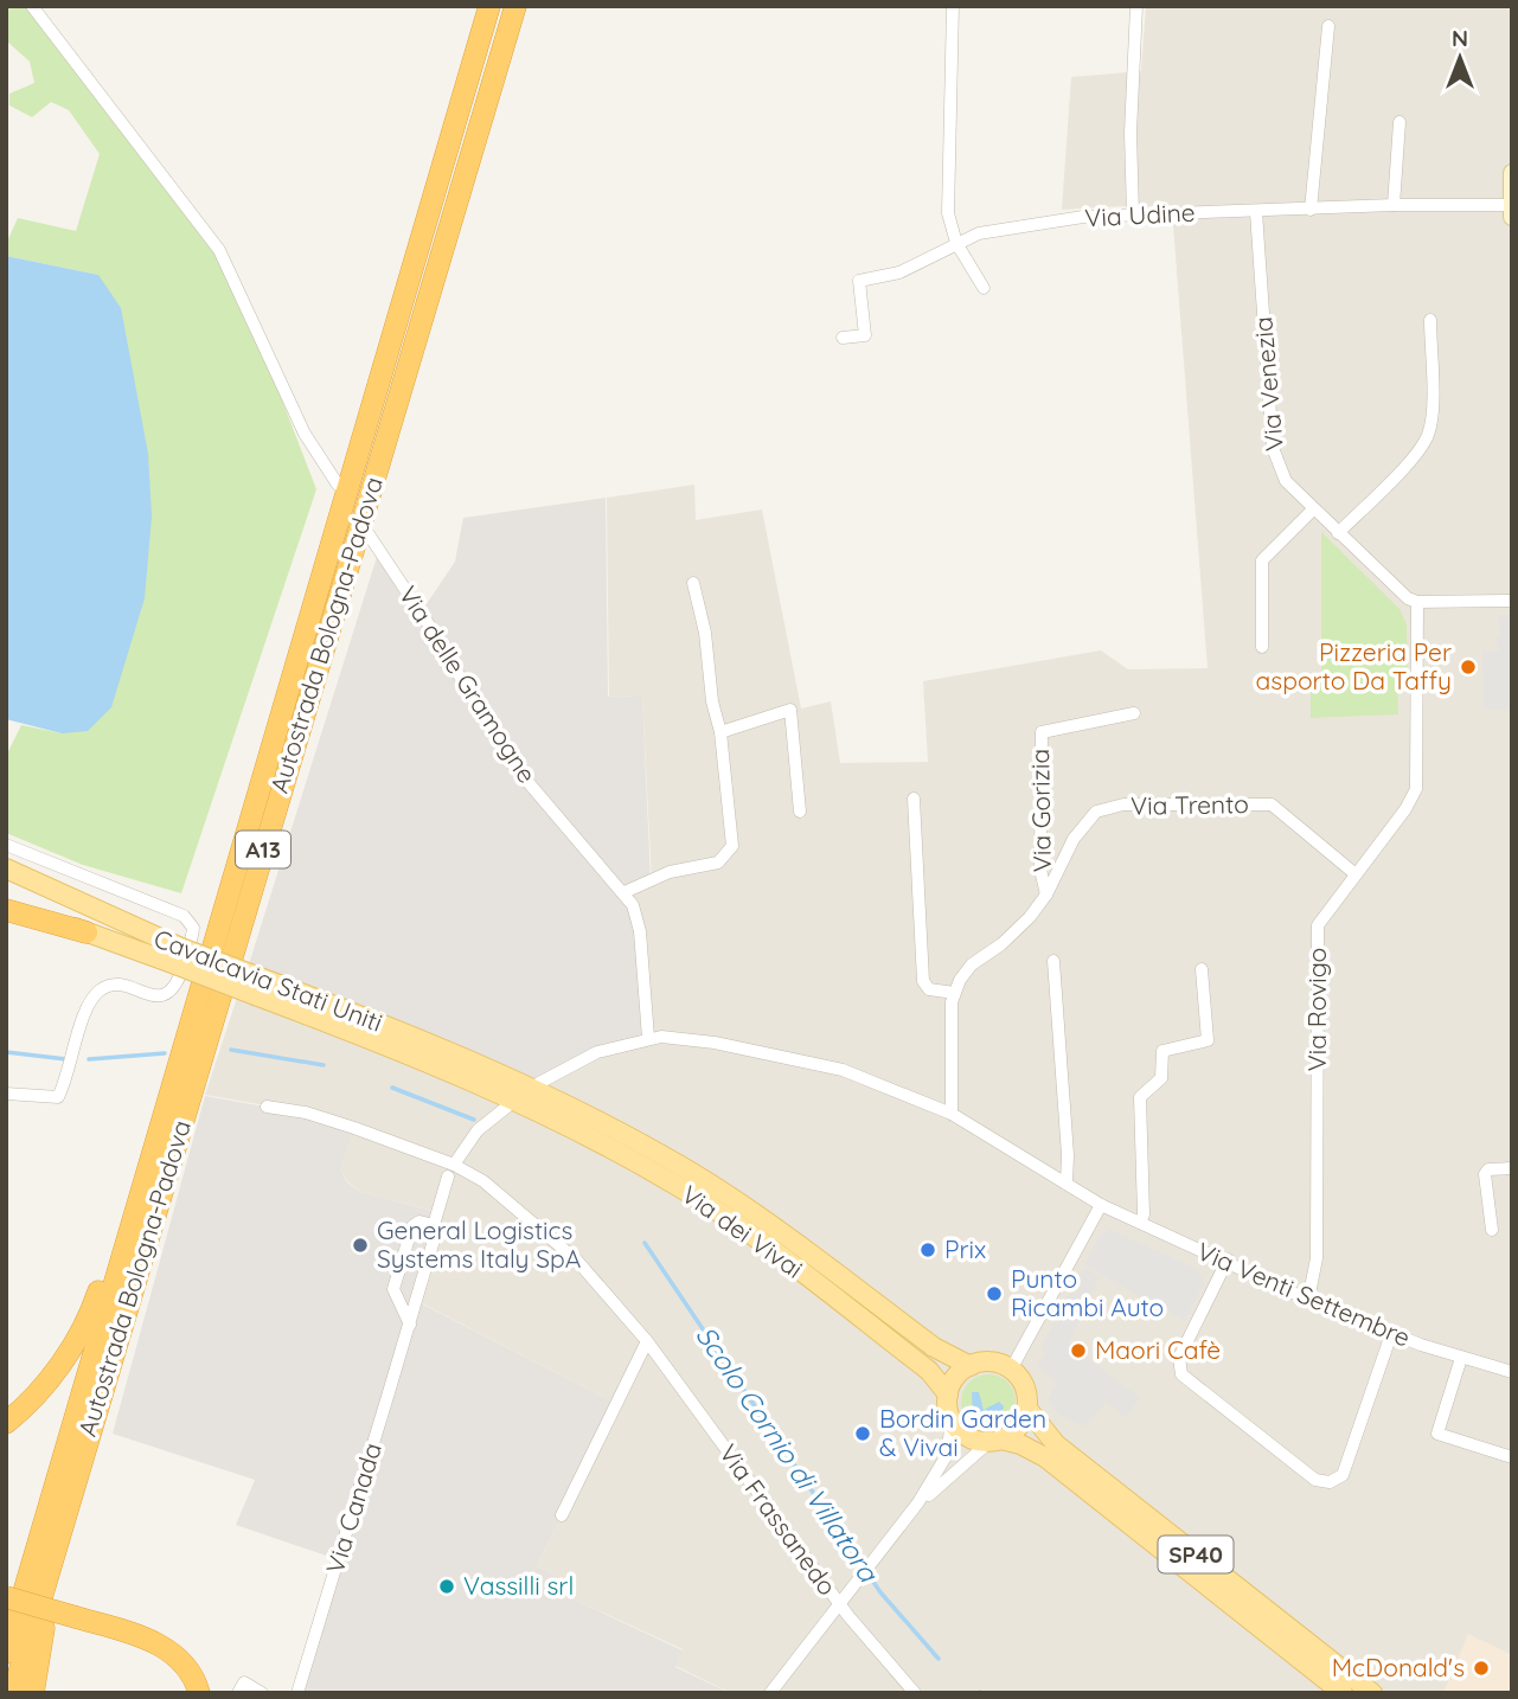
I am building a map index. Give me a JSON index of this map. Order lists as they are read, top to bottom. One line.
{"streets":{"highway":["Autostrada Bologna-Padova","A13"],"main road":["Cavalcavia Stati Uniti","Via dei Vivai","SP40"],"street":["Via Udine","Via Venezia","Via delle Gramogne","Via Trento","Via Gorizia","Via Rovigo","Via Venti Settembre","Via Canada","Via Frassanedo"]},"crossings":[["Via Udine","Via Venezia"],["Via Venezia","Via Rovigo"],["Autostrada Bologna-Padova","A13"],["Via delle Gramogne","Via Venti Settembre"],["Via Trento","Via Gorizia"],["Via Trento","Via Rovigo"],["Cavalcavia Stati Uniti","Via dei Vivai"],["Via Rovigo","Via Venti Settembre"],["Via dei Vivai","SP40"],["Via Canada","Via Frassanedo"]],"water":["Scolo Cornio di Villatora"],"places":["Pizzeria Per asporto Da Taffy","General Logistics Systems Italy SpA","Prix","Punto Ricambi Auto","Maori Cafè","Bordin Garden & Vivai","Vassilli srl","McDonald's"],"north":"top"}
